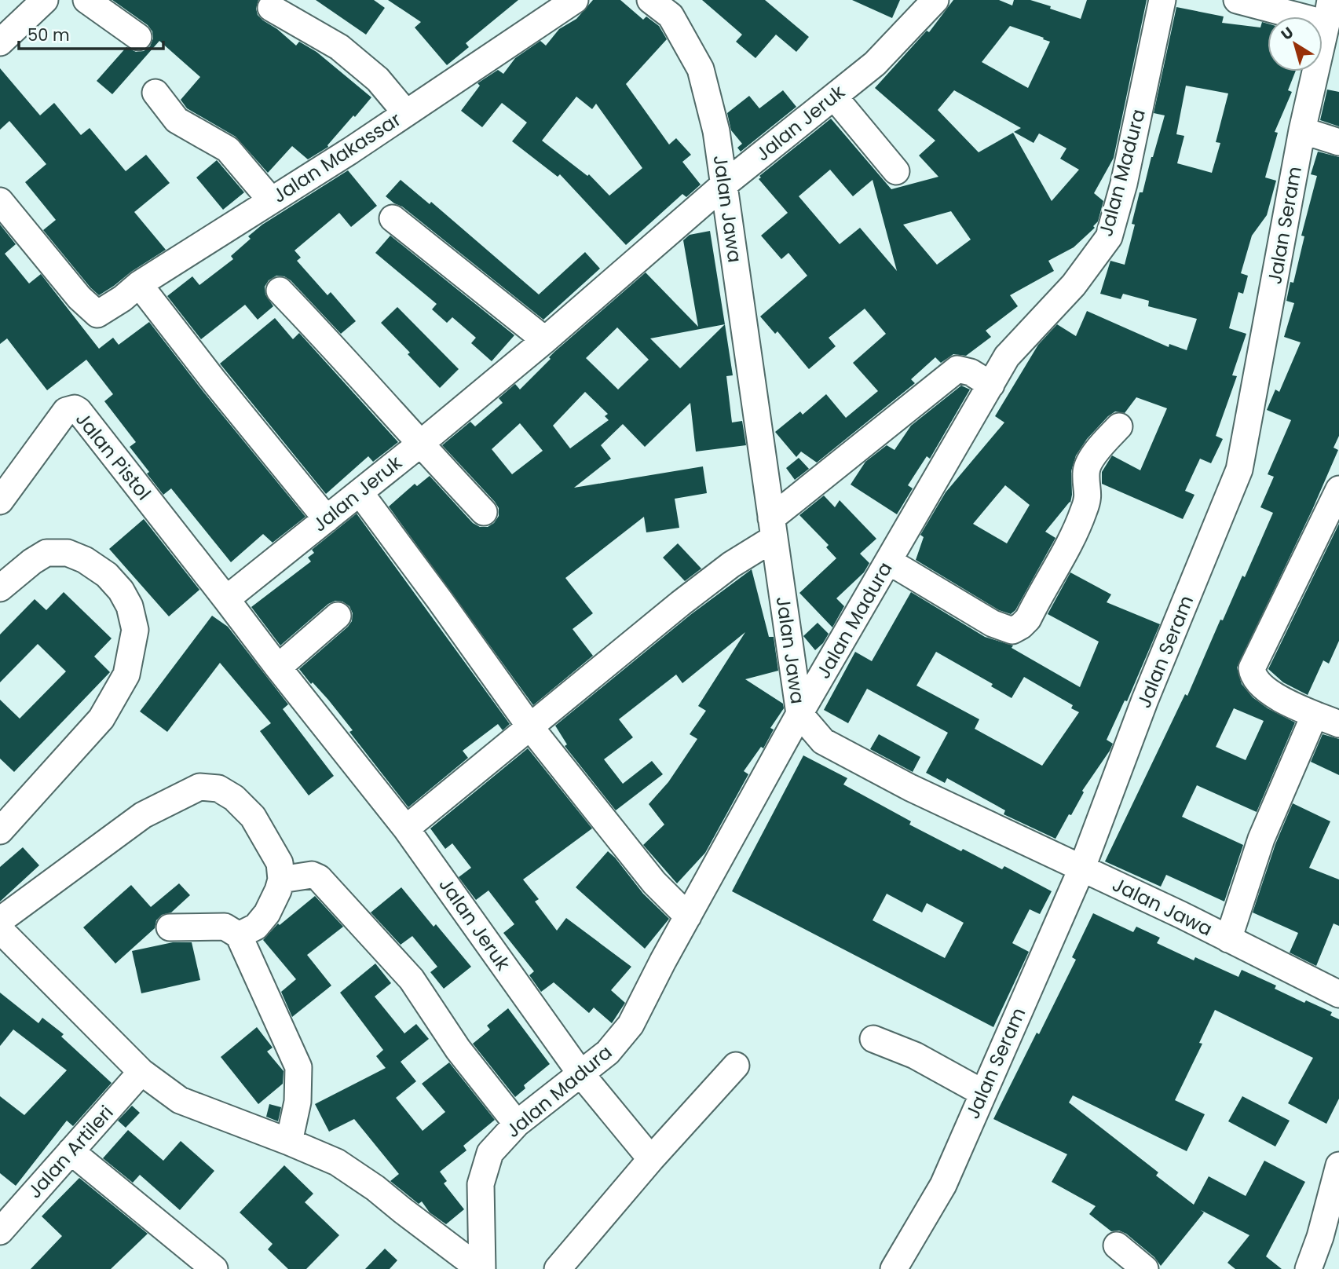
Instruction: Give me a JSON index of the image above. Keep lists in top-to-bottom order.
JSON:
{
  "streets": {
    "street": [
      "Jalan Jeruk",
      "Jalan Makassar",
      "Jalan Madura",
      "Jalan Jawa",
      "Jalan Seram",
      "Jalan Pistol",
      "Jalan Artileri"
    ]
  },
  "crossings": [
    ["Jalan Jeruk", "Jalan Madura"],
    ["Jalan Jeruk", "Jalan Jawa"],
    ["Jalan Jeruk", "Jalan Pistol"],
    ["Jalan Madura", "Jalan Jawa"],
    ["Jalan Jawa", "Jalan Seram"]
  ],
  "scale_bar": "50 m",
  "north": "top left"
}
